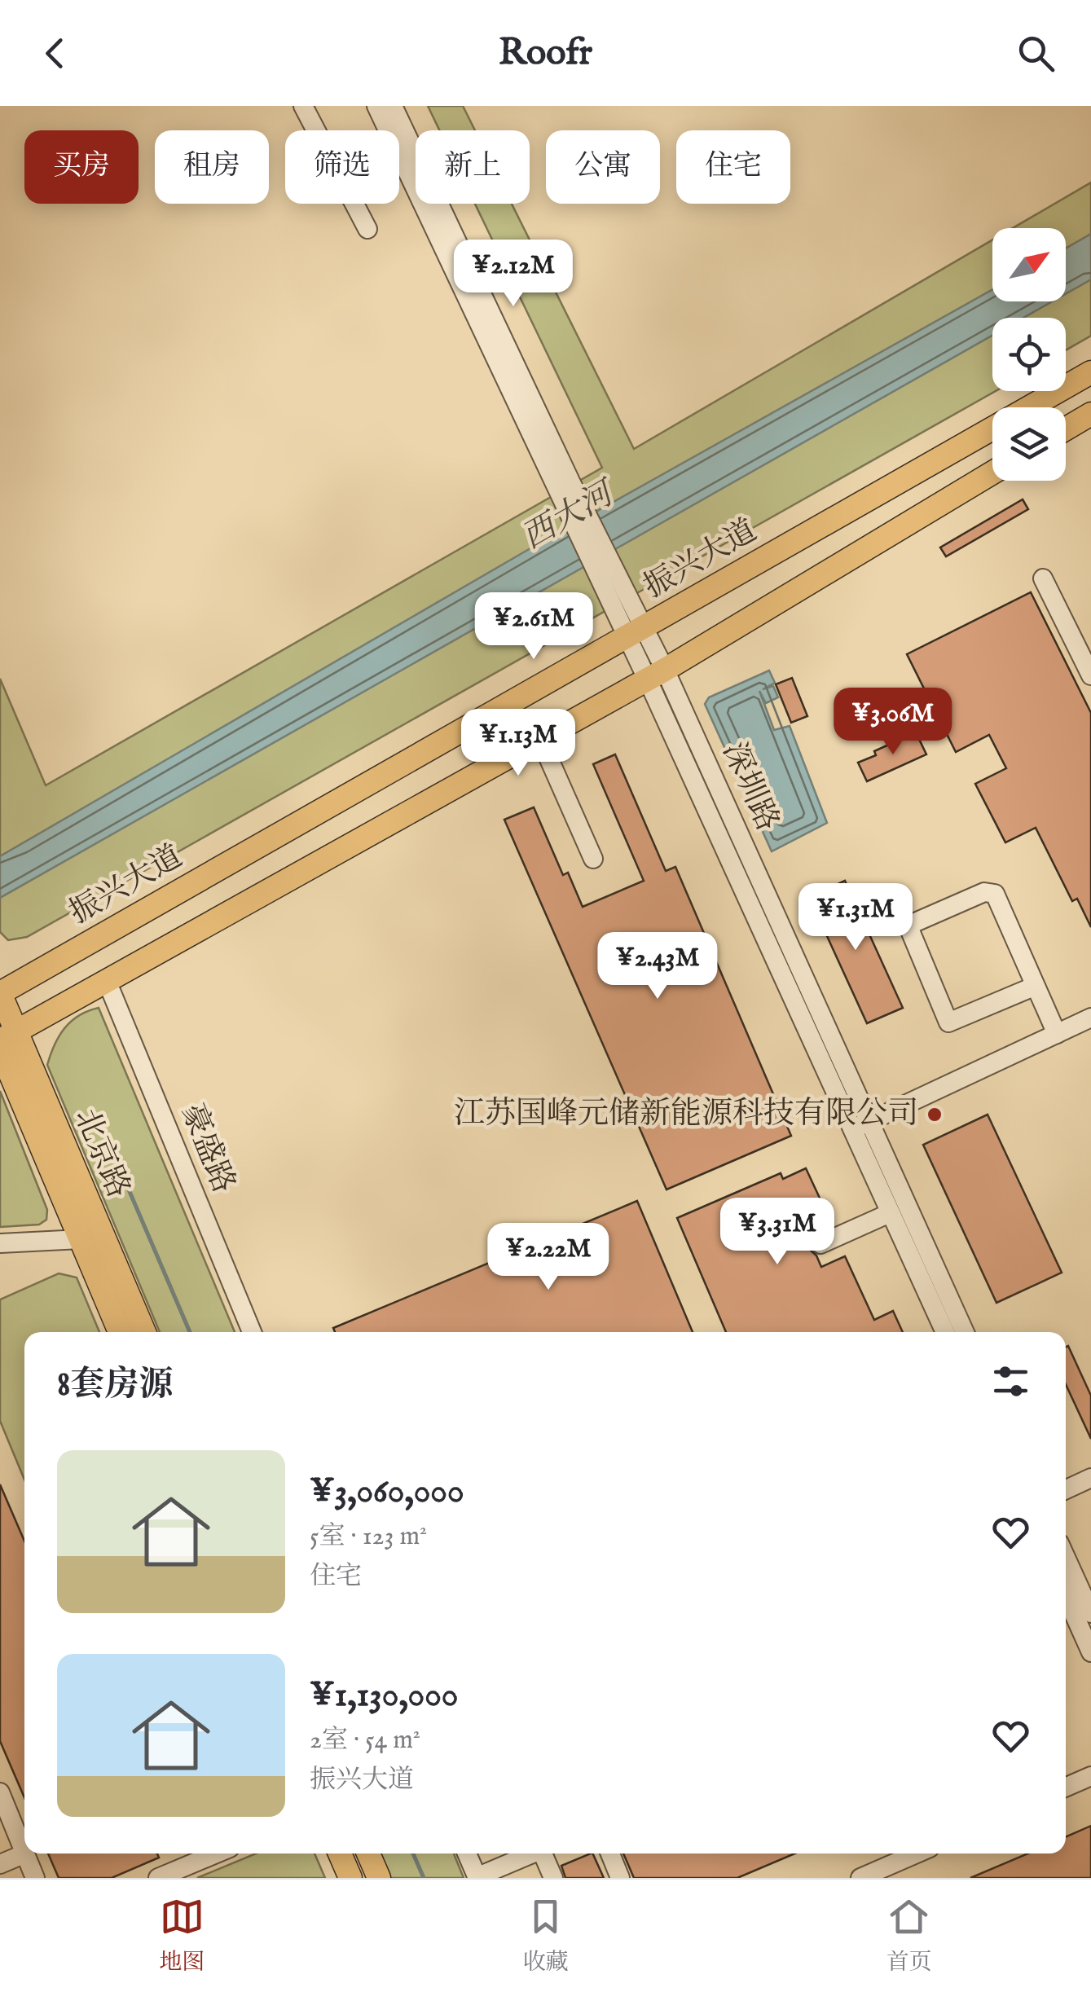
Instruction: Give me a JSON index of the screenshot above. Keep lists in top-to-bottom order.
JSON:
{
  "streets": {
    "main road": ["振兴大道", "北京路"],
    "street": ["深圳路", "豪盛路"]
  },
  "crossings": [
    ["振兴大道", "深圳路"],
    ["振兴大道", "北京路"]
  ],
  "water": ["西大河"],
  "places": ["江苏国峰元储新能源科技有限公司"],
  "north": "top right",
  "page": {
    "header": "Roofr",
    "chip": [
      "买房",
      "租房",
      "筛选",
      "新上",
      "公寓",
      "住宅"
    ],
    "price": [
      "¥2.12M",
      "¥2.61M",
      "¥3.06M",
      "¥1.13M",
      "¥1.31M",
      "¥2.43M",
      "¥3.31M",
      "¥2.22M"
    ],
    "heading": "8套房源",
    "list": [
      {
        "name": "¥3,060,000",
        "note": "5室 · 123 m² · 住宅"
      },
      {
        "name": "¥1,130,000",
        "note": "2室 · 54 m² · 振兴大道"
      }
    ],
    "tabs": ["地图", "收藏", "首页"]
  }
}
